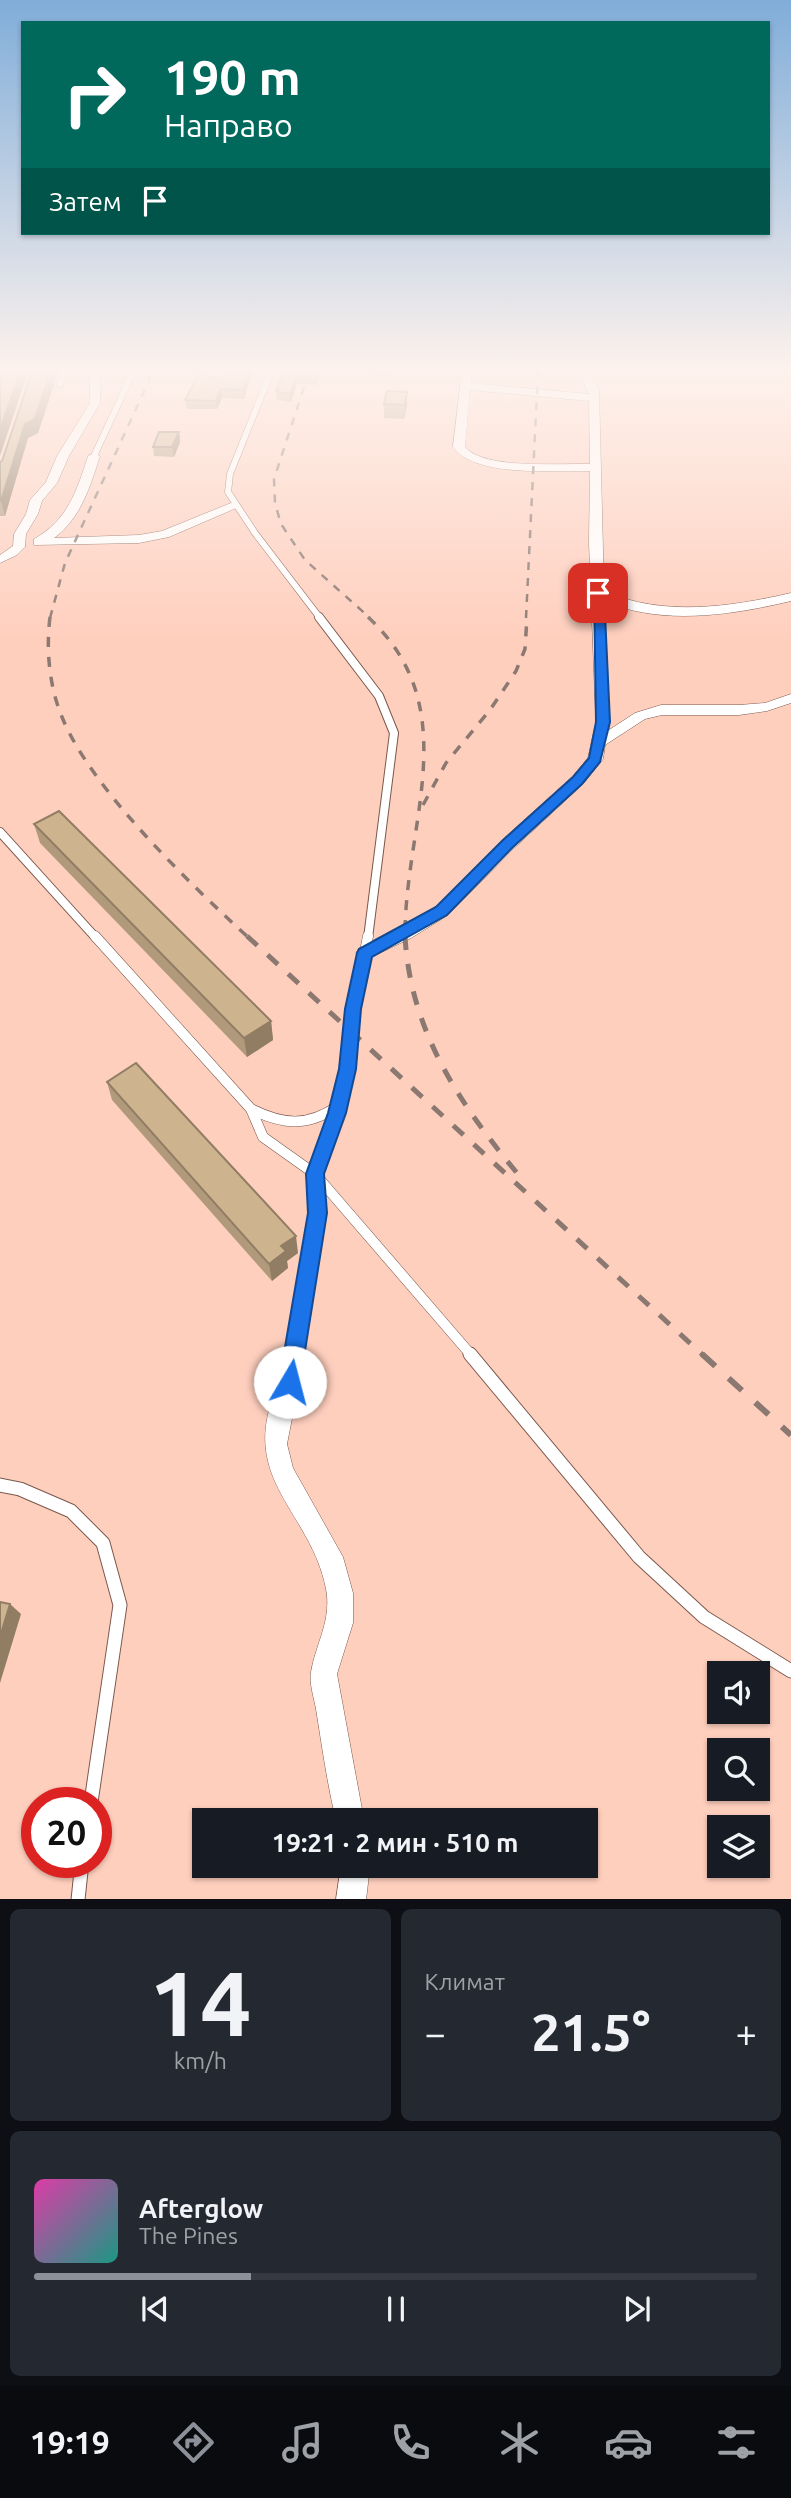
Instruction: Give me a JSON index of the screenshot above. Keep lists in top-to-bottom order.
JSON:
{
  "page": {
    "turn": ["190 m", "Направо"],
    "then": "Затем",
    "limit": "20",
    "trip": "19:21 · 2 мин · 510 m",
    "tile": [
      ["14", "km/h"],
      "Климат"
    ],
    "heat": ["−", "21.5°", "+"],
    "song": ["Afterglow", "The Pines"],
    "tabs": "19:19"
  }
}
